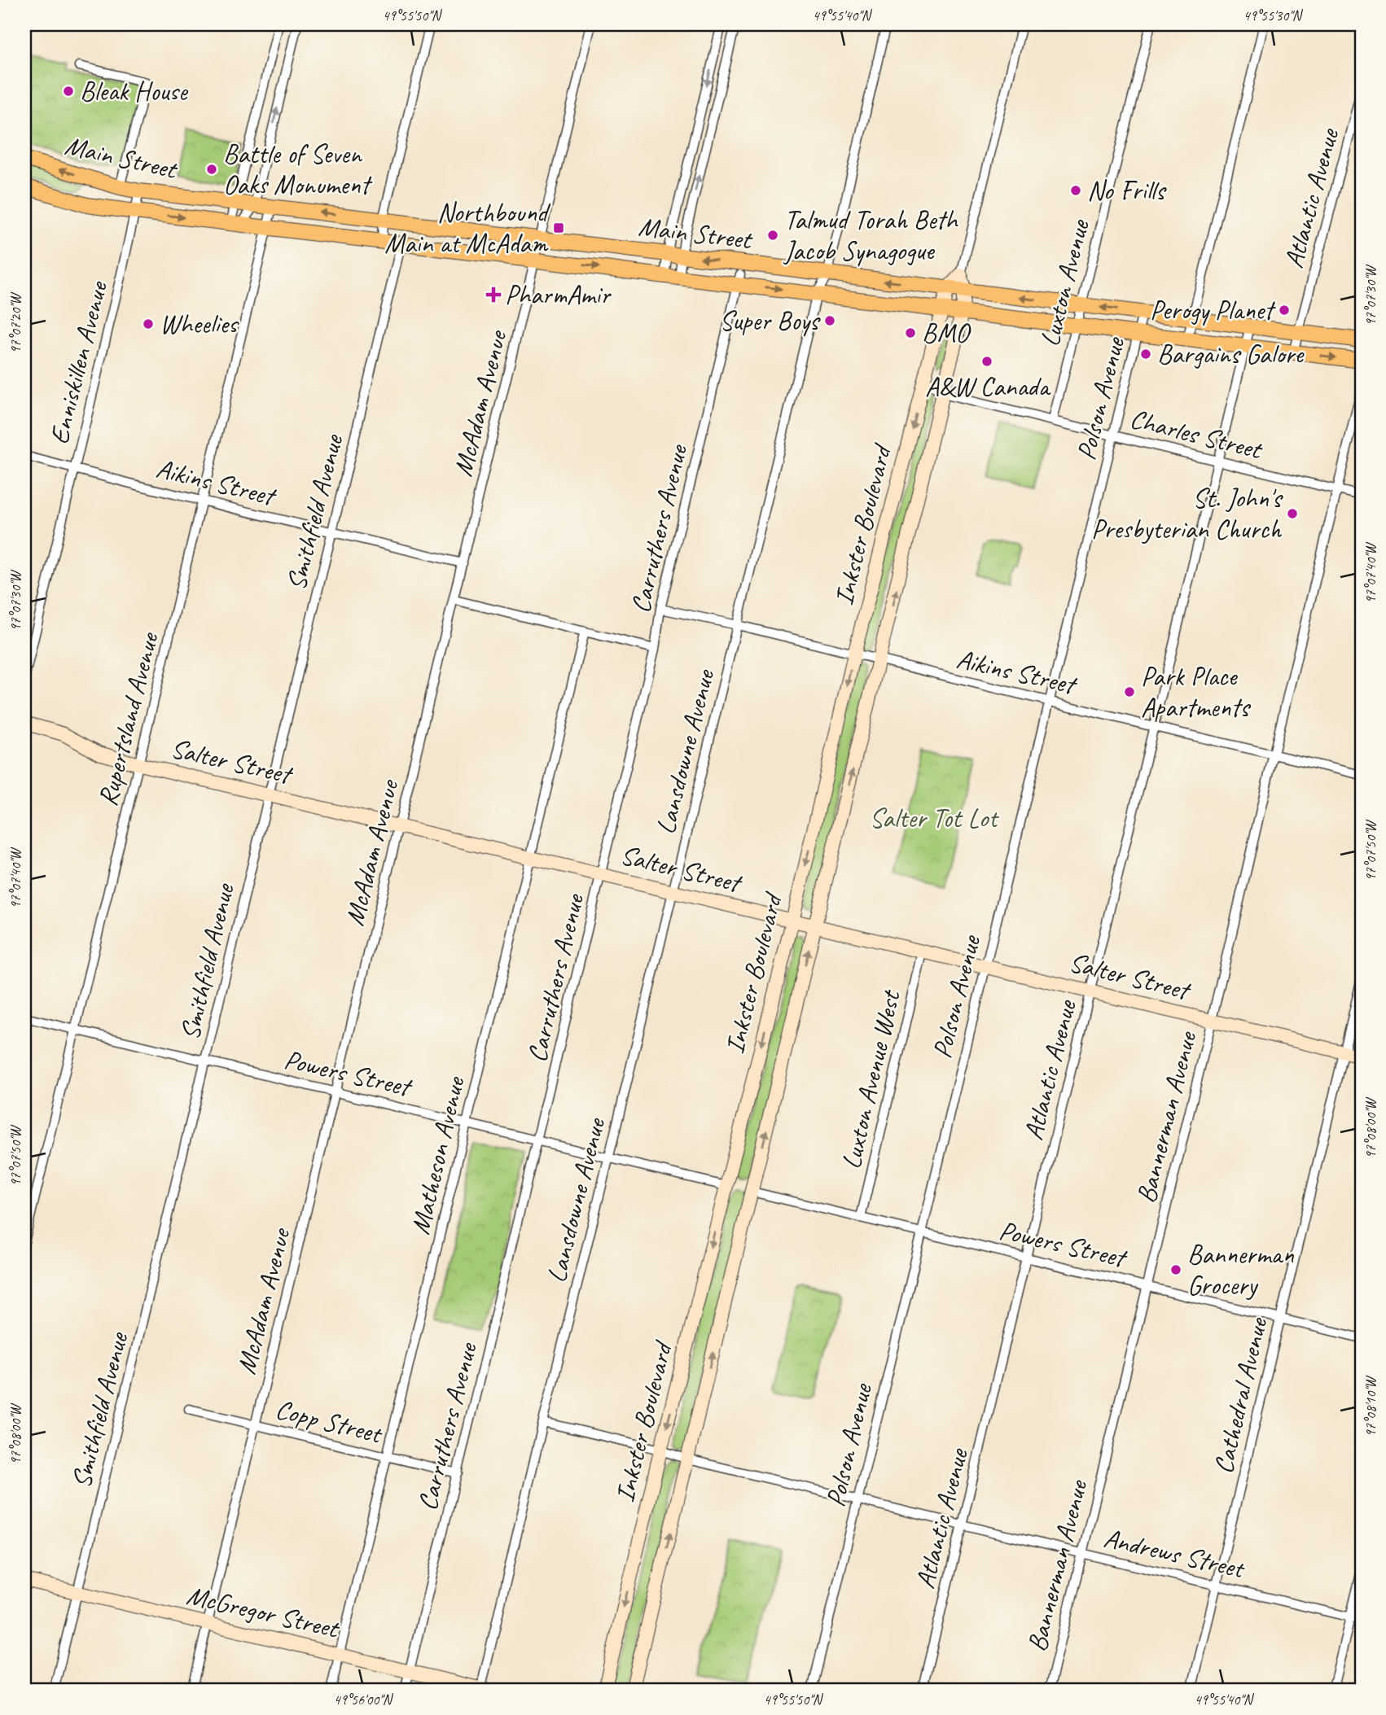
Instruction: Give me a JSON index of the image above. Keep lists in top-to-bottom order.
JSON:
{
  "streets": {
    "main road": [
      "Main Street",
      "Inkster Boulevard",
      "Salter Street",
      "McGregor Street"
    ],
    "street": [
      "Atlantic Avenue",
      "Luxton Avenue",
      "Enniskillen Avenue",
      "Polson Avenue",
      "McAdam Avenue",
      "Charles Street",
      "Aikins Street",
      "Smithfield Avenue",
      "Carruthers Avenue",
      "Rupertsland Avenue",
      "Lansdowne Avenue",
      "Powers Street",
      "Luxton Avenue West",
      "Bannerman Avenue",
      "Matheson Avenue",
      "Cathedral Avenue",
      "Copp Street",
      "Andrews Street"
    ]
  },
  "crossings": [
    ["Main Street", "Atlantic Avenue"],
    ["Main Street", "Luxton Avenue"],
    ["Main Street", "Enniskillen Avenue"],
    ["Main Street", "Polson Avenue"],
    ["Main Street", "McAdam Avenue"],
    ["Main Street", "Smithfield Avenue"],
    ["Main Street", "Inkster Boulevard"],
    ["Main Street", "Carruthers Avenue"],
    ["Main Street", "Rupertsland Avenue"],
    ["Main Street", "Lansdowne Avenue"],
    ["Atlantic Avenue", "Charles Street"],
    ["Atlantic Avenue", "Aikins Street"],
    ["Atlantic Avenue", "Salter Street"],
    ["Atlantic Avenue", "Powers Street"],
    ["Atlantic Avenue", "Andrews Street"],
    ["Luxton Avenue", "Charles Street"],
    ["Enniskillen Avenue", "Aikins Street"],
    ["Polson Avenue", "Charles Street"],
    ["Polson Avenue", "Aikins Street"],
    ["Polson Avenue", "Salter Street"],
    ["Polson Avenue", "Powers Street"],
    ["Polson Avenue", "Andrews Street"],
    ["McAdam Avenue", "Aikins Street"],
    ["McAdam Avenue", "Salter Street"],
    ["McAdam Avenue", "Powers Street"],
    ["McAdam Avenue", "Copp Street"],
    ["McAdam Avenue", "McGregor Street"],
    ["Charles Street", "Inkster Boulevard"],
    ["Charles Street", "Bannerman Avenue"],
    ["Aikins Street", "Smithfield Avenue"],
    ["Aikins Street", "Inkster Boulevard"],
    ["Aikins Street", "Carruthers Avenue"],
    ["Aikins Street", "Rupertsland Avenue"],
    ["Aikins Street", "Lansdowne Avenue"],
    ["Aikins Street", "Bannerman Avenue"],
    ["Smithfield Avenue", "Salter Street"],
    ["Smithfield Avenue", "Powers Street"],
    ["Smithfield Avenue", "McGregor Street"],
    ["Inkster Boulevard", "Salter Street"],
    ["Inkster Boulevard", "Powers Street"],
    ["Inkster Boulevard", "Andrews Street"],
    ["Carruthers Avenue", "Salter Street"],
    ["Carruthers Avenue", "Powers Street"],
    ["Carruthers Avenue", "Copp Street"],
    ["Carruthers Avenue", "McGregor Street"],
    ["Rupertsland Avenue", "Salter Street"],
    ["Rupertsland Avenue", "Powers Street"],
    ["Lansdowne Avenue", "Salter Street"],
    ["Lansdowne Avenue", "Powers Street"],
    ["Lansdowne Avenue", "Andrews Street"],
    ["Lansdowne Avenue", "McGregor Street"],
    ["Salter Street", "Luxton Avenue West"],
    ["Salter Street", "Bannerman Avenue"],
    ["Salter Street", "Matheson Avenue"],
    ["Salter Street", "Cathedral Avenue"],
    ["Powers Street", "Luxton Avenue West"],
    ["Powers Street", "Bannerman Avenue"],
    ["Powers Street", "Matheson Avenue"],
    ["Powers Street", "Cathedral Avenue"],
    ["Bannerman Avenue", "Andrews Street"],
    ["Matheson Avenue", "Copp Street"],
    ["Matheson Avenue", "McGregor Street"],
    ["Cathedral Avenue", "Andrews Street"]
  ],
  "parks": ["Salter Tot Lot"],
  "places": {
    "other": [
      "Bleak House",
      "Battle of Seven Oaks Monument",
      "No Frills",
      "Talmud Torah Beth Jacob Synagogue",
      "Perogy Planet",
      "Super Boys",
      "Wheelies",
      "BMO",
      "Bargains Galore",
      "A&W Canada",
      "St. John's Presbyterian Church",
      "Park Place Apartments",
      "Bannerman Grocery"
    ],
    "transit": ["Northbound Main at McAdam"],
    "health": ["PharmAmir"]
  },
  "coordinates": [
    "49°55'50\"N",
    "49°55'40\"N",
    "49°55'30\"N",
    "97°07'30\"W",
    "97°07'20\"W",
    "97°07'40\"W",
    "97°07'50\"W",
    "97°08'00\"W",
    "97°08'10\"W",
    "49°56'00\"N"
  ]
}
